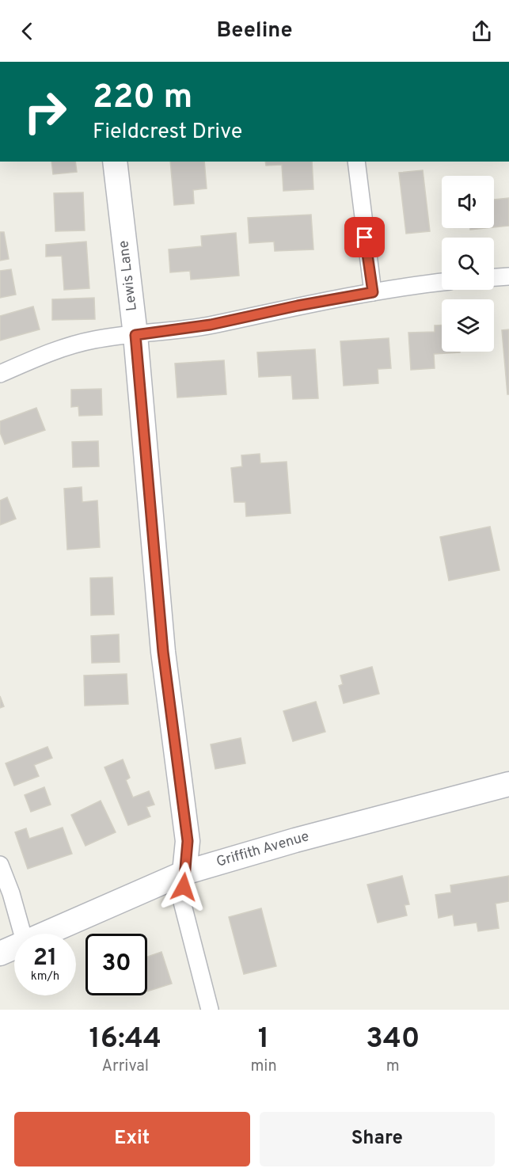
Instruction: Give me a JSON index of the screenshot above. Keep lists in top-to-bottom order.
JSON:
{
  "streets": {
    "street": ["Lewis Lane", "Griffith Avenue"]
  },
  "crossings": [
    ["Lewis Lane", "Griffith Avenue"]
  ],
  "page": {
    "header": "Beeline",
    "turn": ["220 m", "Fieldcrest Drive"],
    "speed": "21 km/h",
    "limit": "30",
    "eta": [
      "16:44",
      "Arrival",
      "1",
      "min",
      "340",
      "m"
    ],
    "buttons": ["Exit", "Share"]
  }
}
